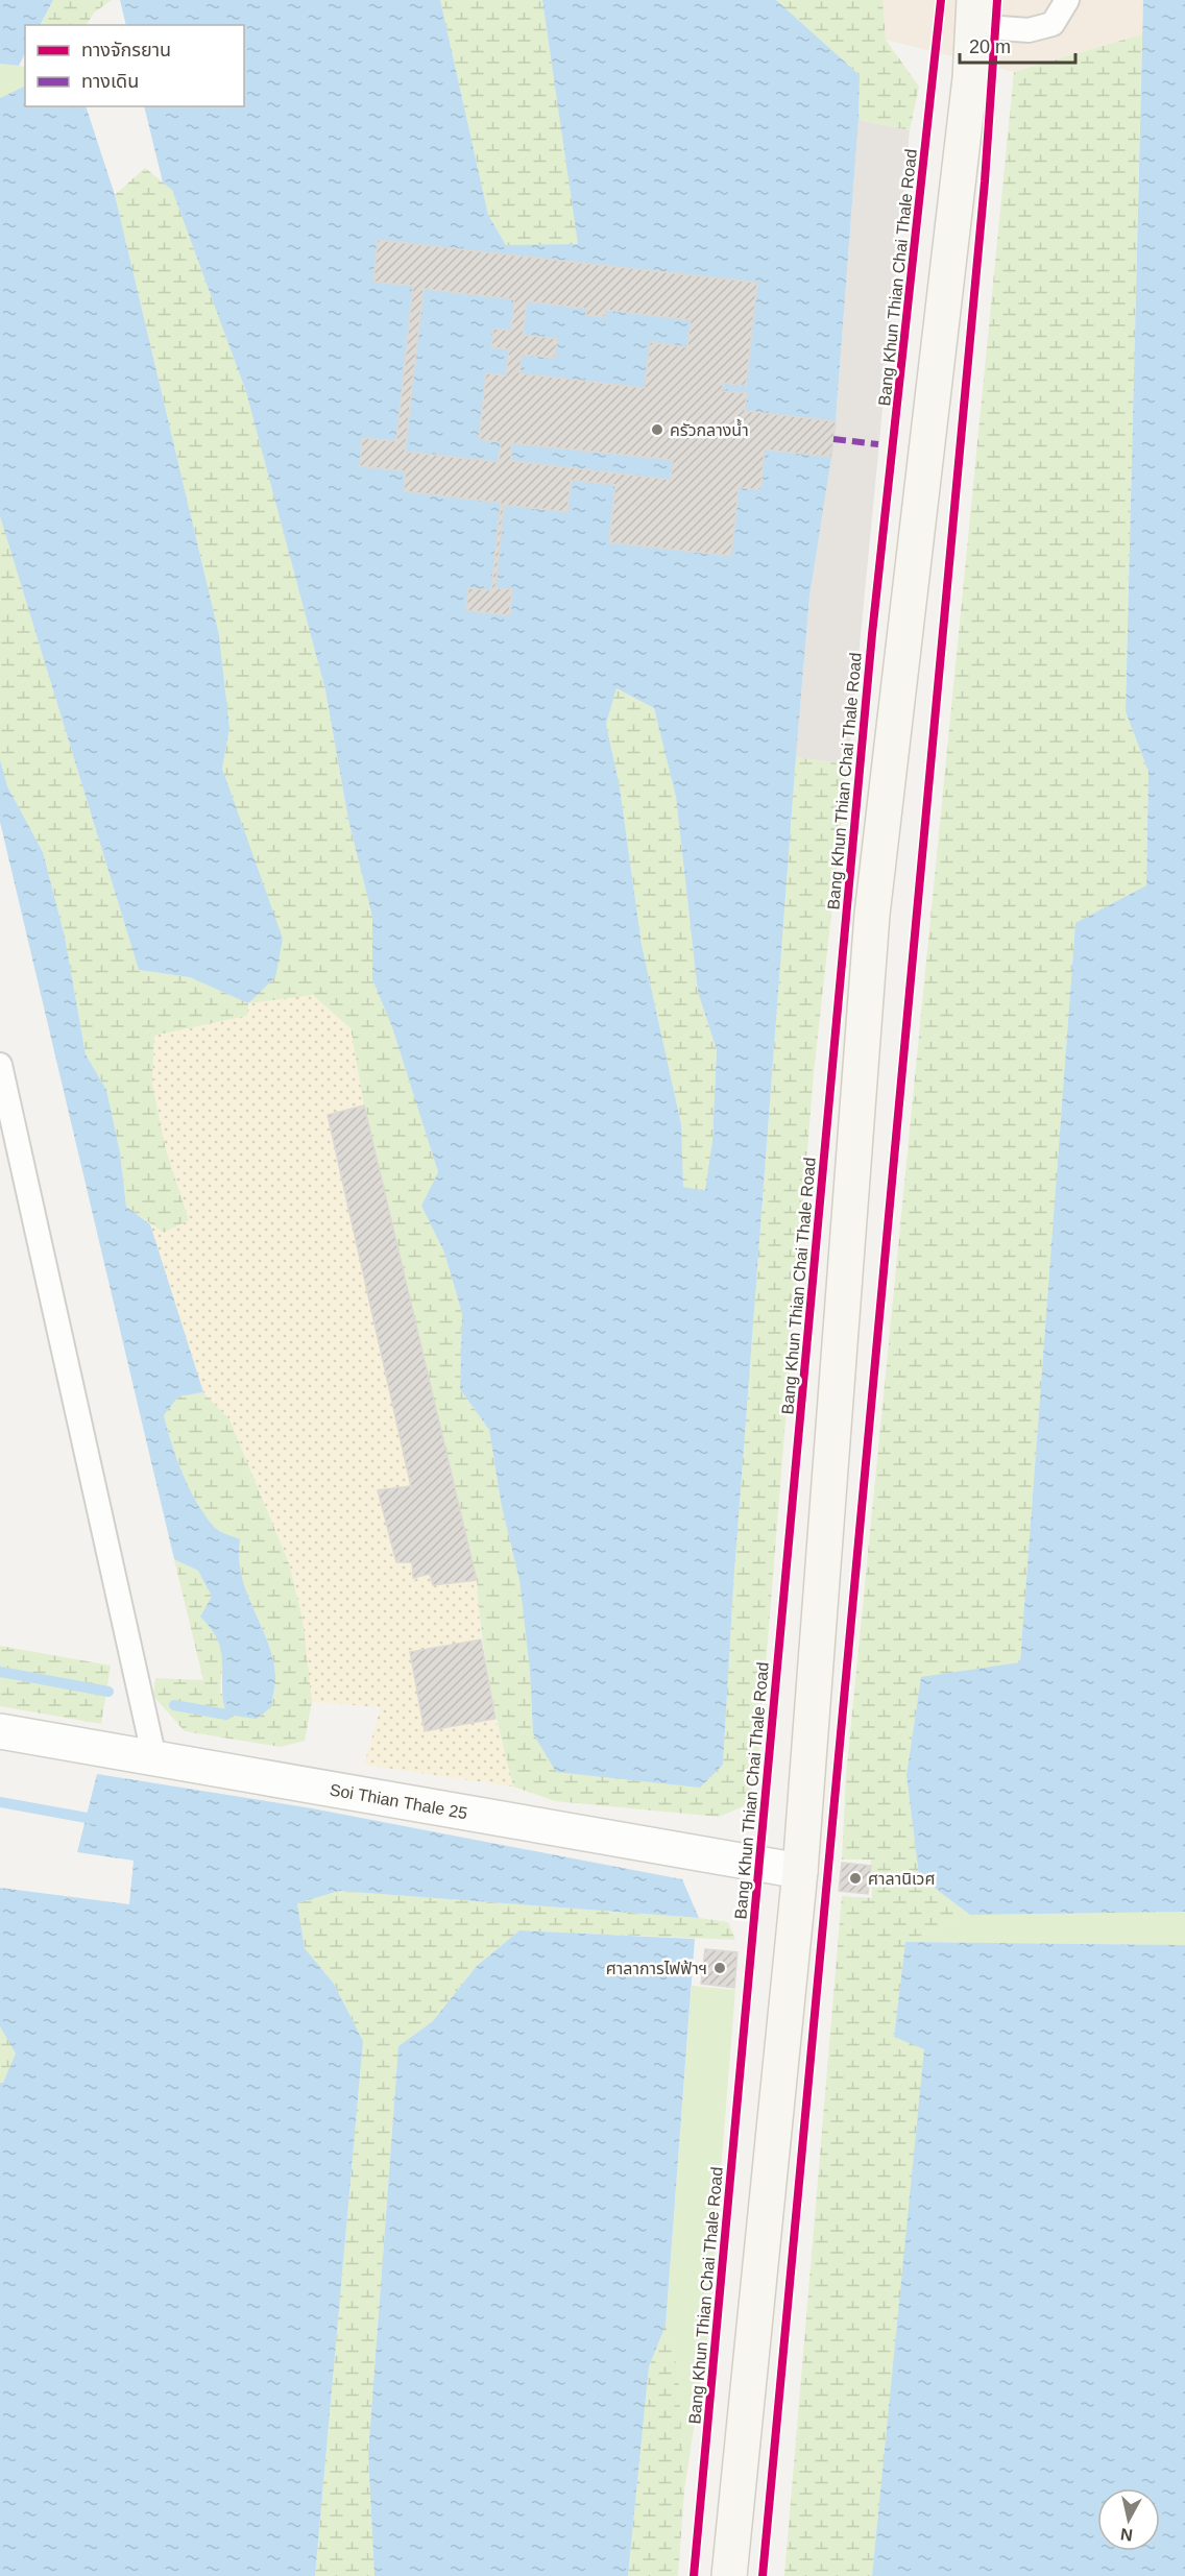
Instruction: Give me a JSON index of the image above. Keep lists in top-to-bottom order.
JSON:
{
  "streets": {
    "street": ["Soi Thian Thale 25"],
    "cycle path": ["Bang Khun Thian Chai Thale Road"]
  },
  "places": ["ครัวกลางน้ำ", "ศาลานิเวศ", "ศาลาการไฟฟ้าฯ"],
  "legend": ["ทางจักรยาน", "ทางเดิน"],
  "scale_bar": "20 m",
  "north": "bottom"
}
